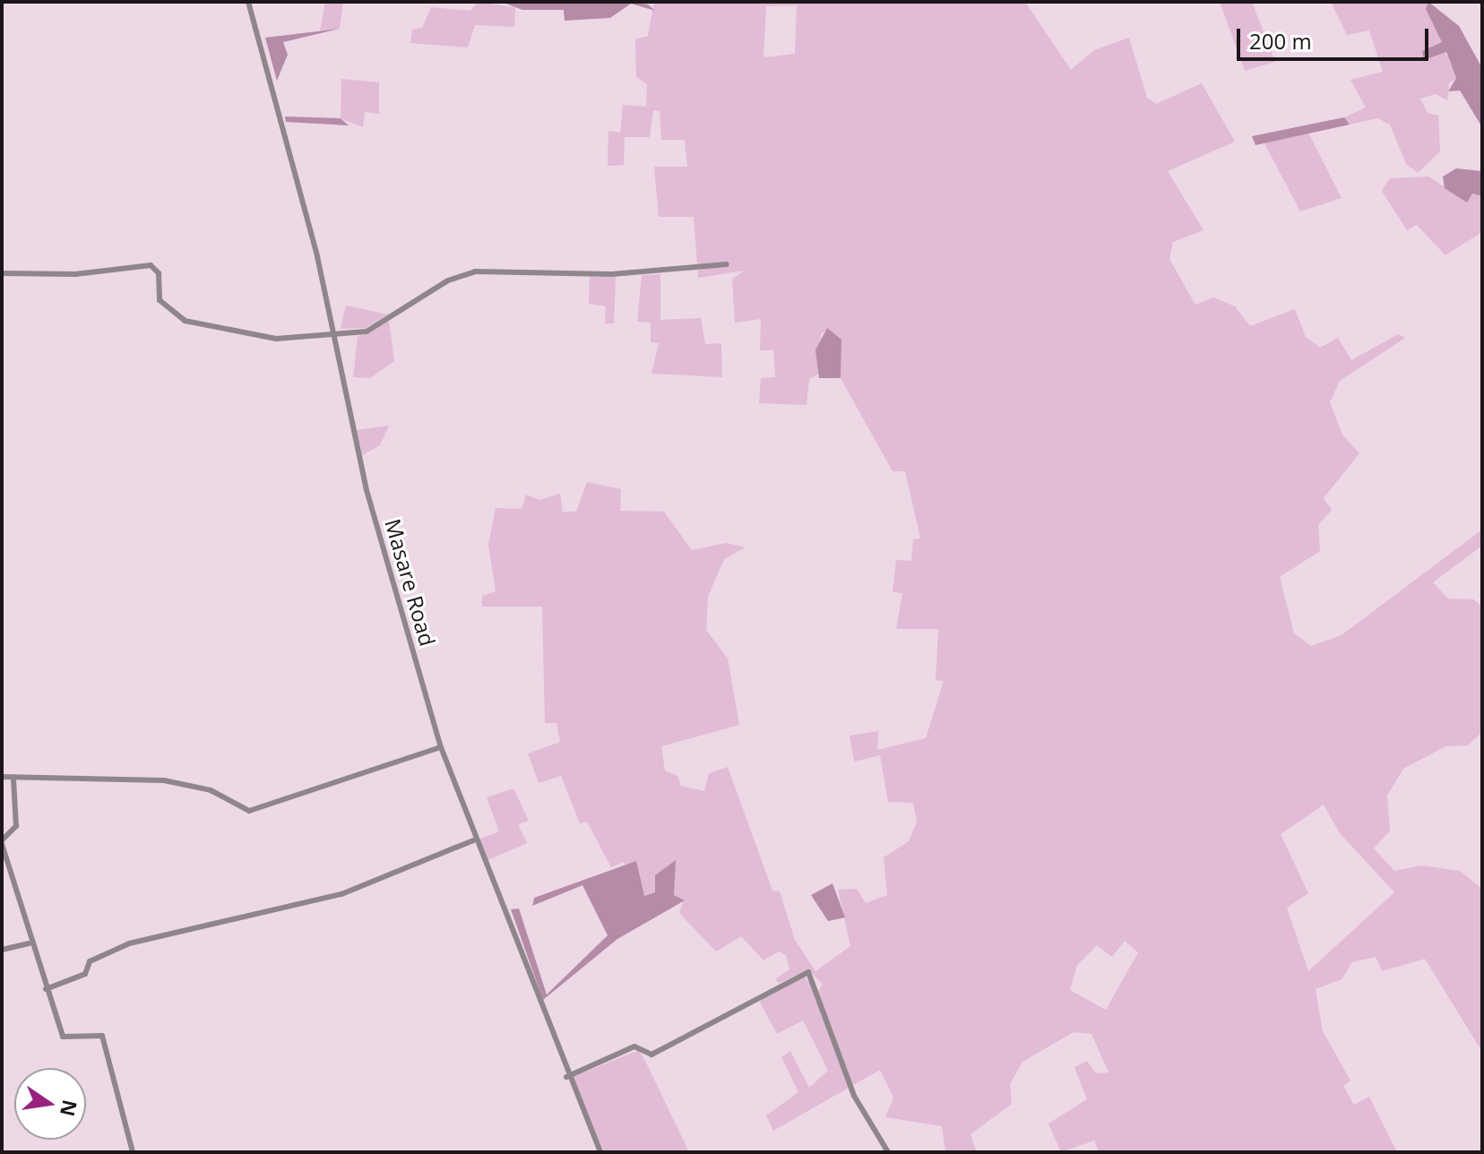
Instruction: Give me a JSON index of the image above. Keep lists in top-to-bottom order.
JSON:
{
  "streets": {
    "street": ["Masare Road"]
  },
  "scale_bar": "200 m",
  "north": "right"
}
